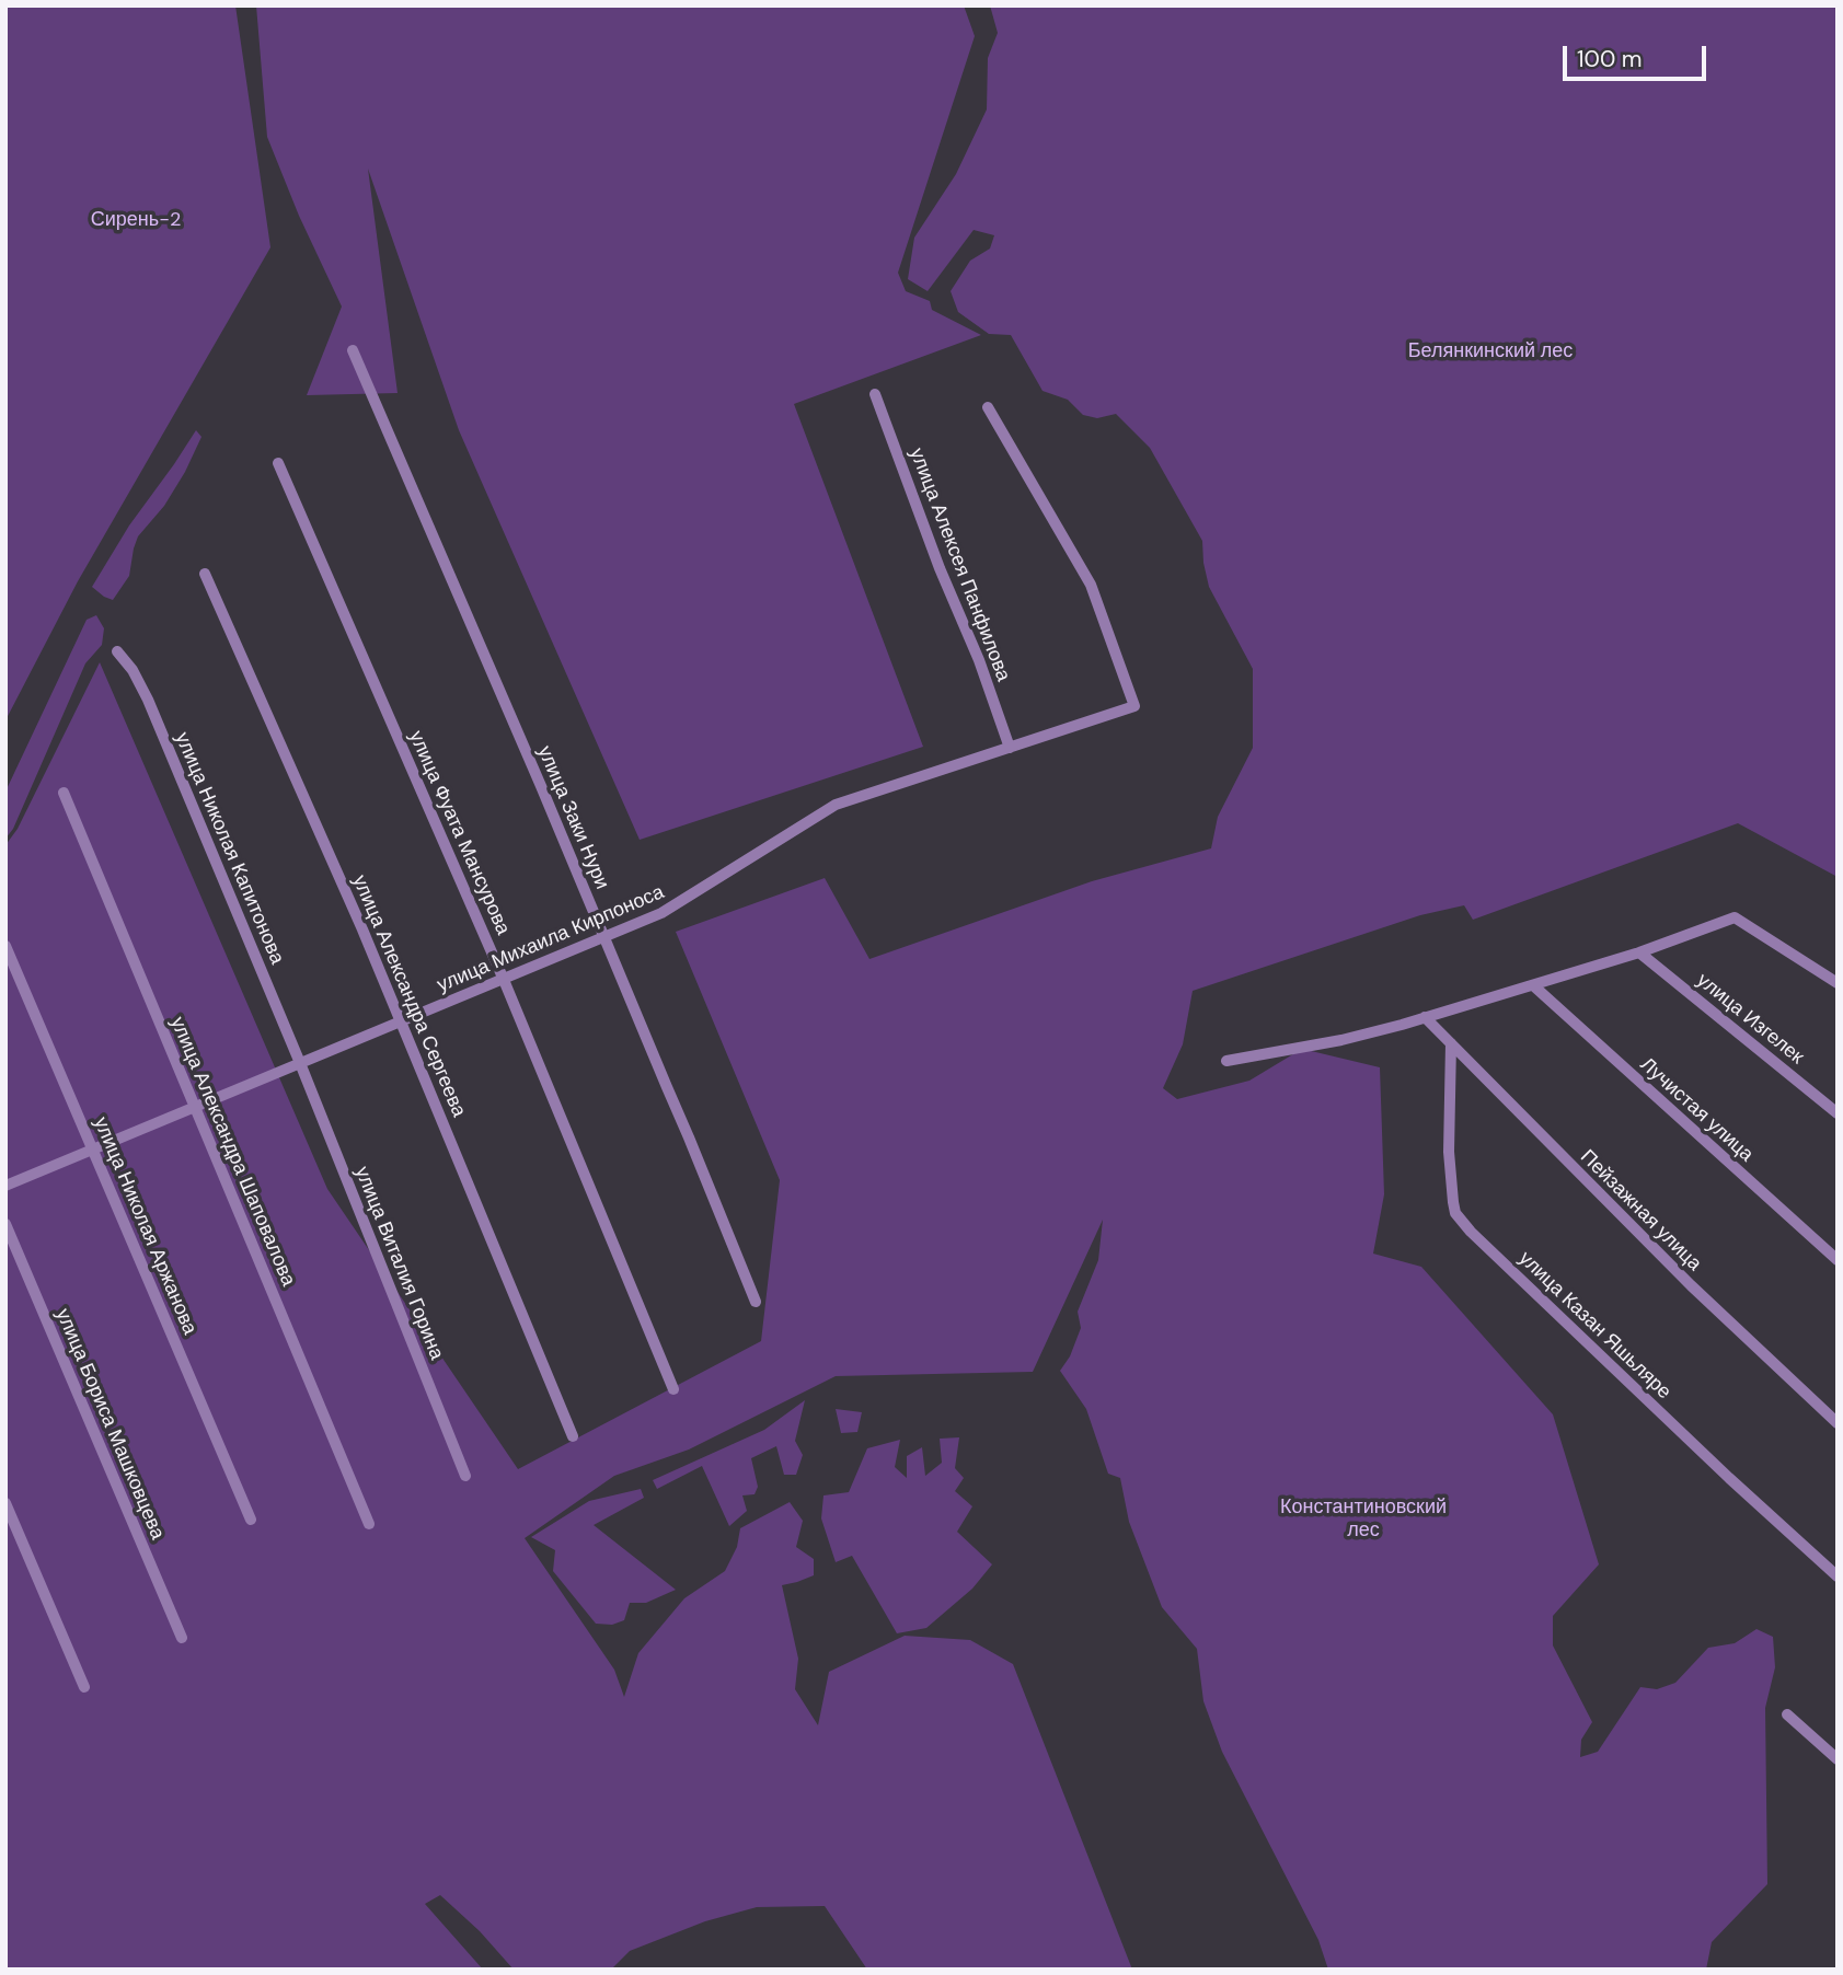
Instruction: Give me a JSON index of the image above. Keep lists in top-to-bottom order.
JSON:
{
  "streets": {
    "street": [
      "улица Алексея Панфилова",
      "улица Заки Нури",
      "улица Фуата Мансурова",
      "улица Николая Капитонова",
      "улица Михаила Кирпоноса",
      "улица Александра Сергеева",
      "улица Изгелек",
      "Лучистая улица",
      "улица Александра Шаповалова",
      "Пейзажная улица",
      "улица Николая Аржанова",
      "улица Виталия Горина",
      "улица Казан Яшьляре",
      "улица Бориса Машковцева"
    ]
  },
  "crossings": [
    ["улица Алексея Панфилова", "улица Михаила Кирпоноса"],
    ["улица Заки Нури", "улица Михаила Кирпоноса"],
    ["улица Фуата Мансурова", "улица Михаила Кирпоноса"],
    ["улица Николая Капитонова", "улица Михаила Кирпоноса"],
    ["улица Николая Капитонова", "улица Виталия Горина"],
    ["улица Михаила Кирпоноса", "улица Александра Сергеева"],
    ["улица Михаила Кирпоноса", "улица Александра Шаповалова"],
    ["улица Михаила Кирпоноса", "улица Николая Аржанова"],
    ["улица Михаила Кирпоноса", "улица Виталия Горина"],
    ["Пейзажная улица", "улица Казан Яшьляре"]
  ],
  "parks": ["Сирень-2", "Белянкинский лес", "Константиновский лес"],
  "scale_bar": "100 m"
}
